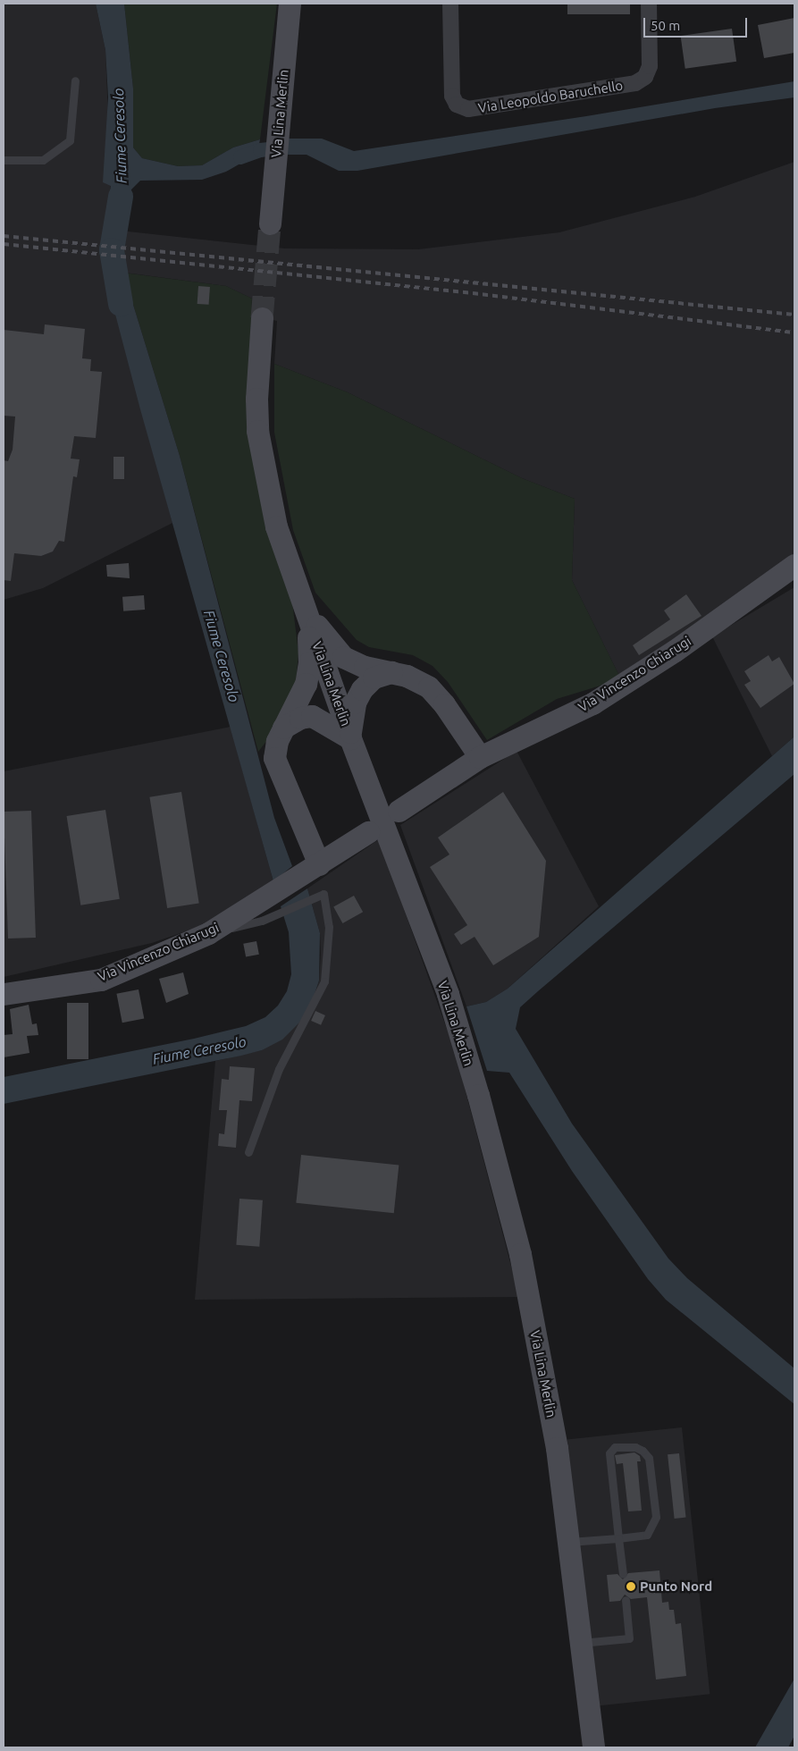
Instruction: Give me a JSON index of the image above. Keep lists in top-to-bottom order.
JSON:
{
  "streets": {
    "main road": ["Via Lina Merlin", "Via Vincenzo Chiarugi"],
    "street": ["Via Leopoldo Baruchello"]
  },
  "water": ["Fiume Ceresolo"],
  "places": ["Punto Nord"],
  "scale_bar": "50 m"
}
